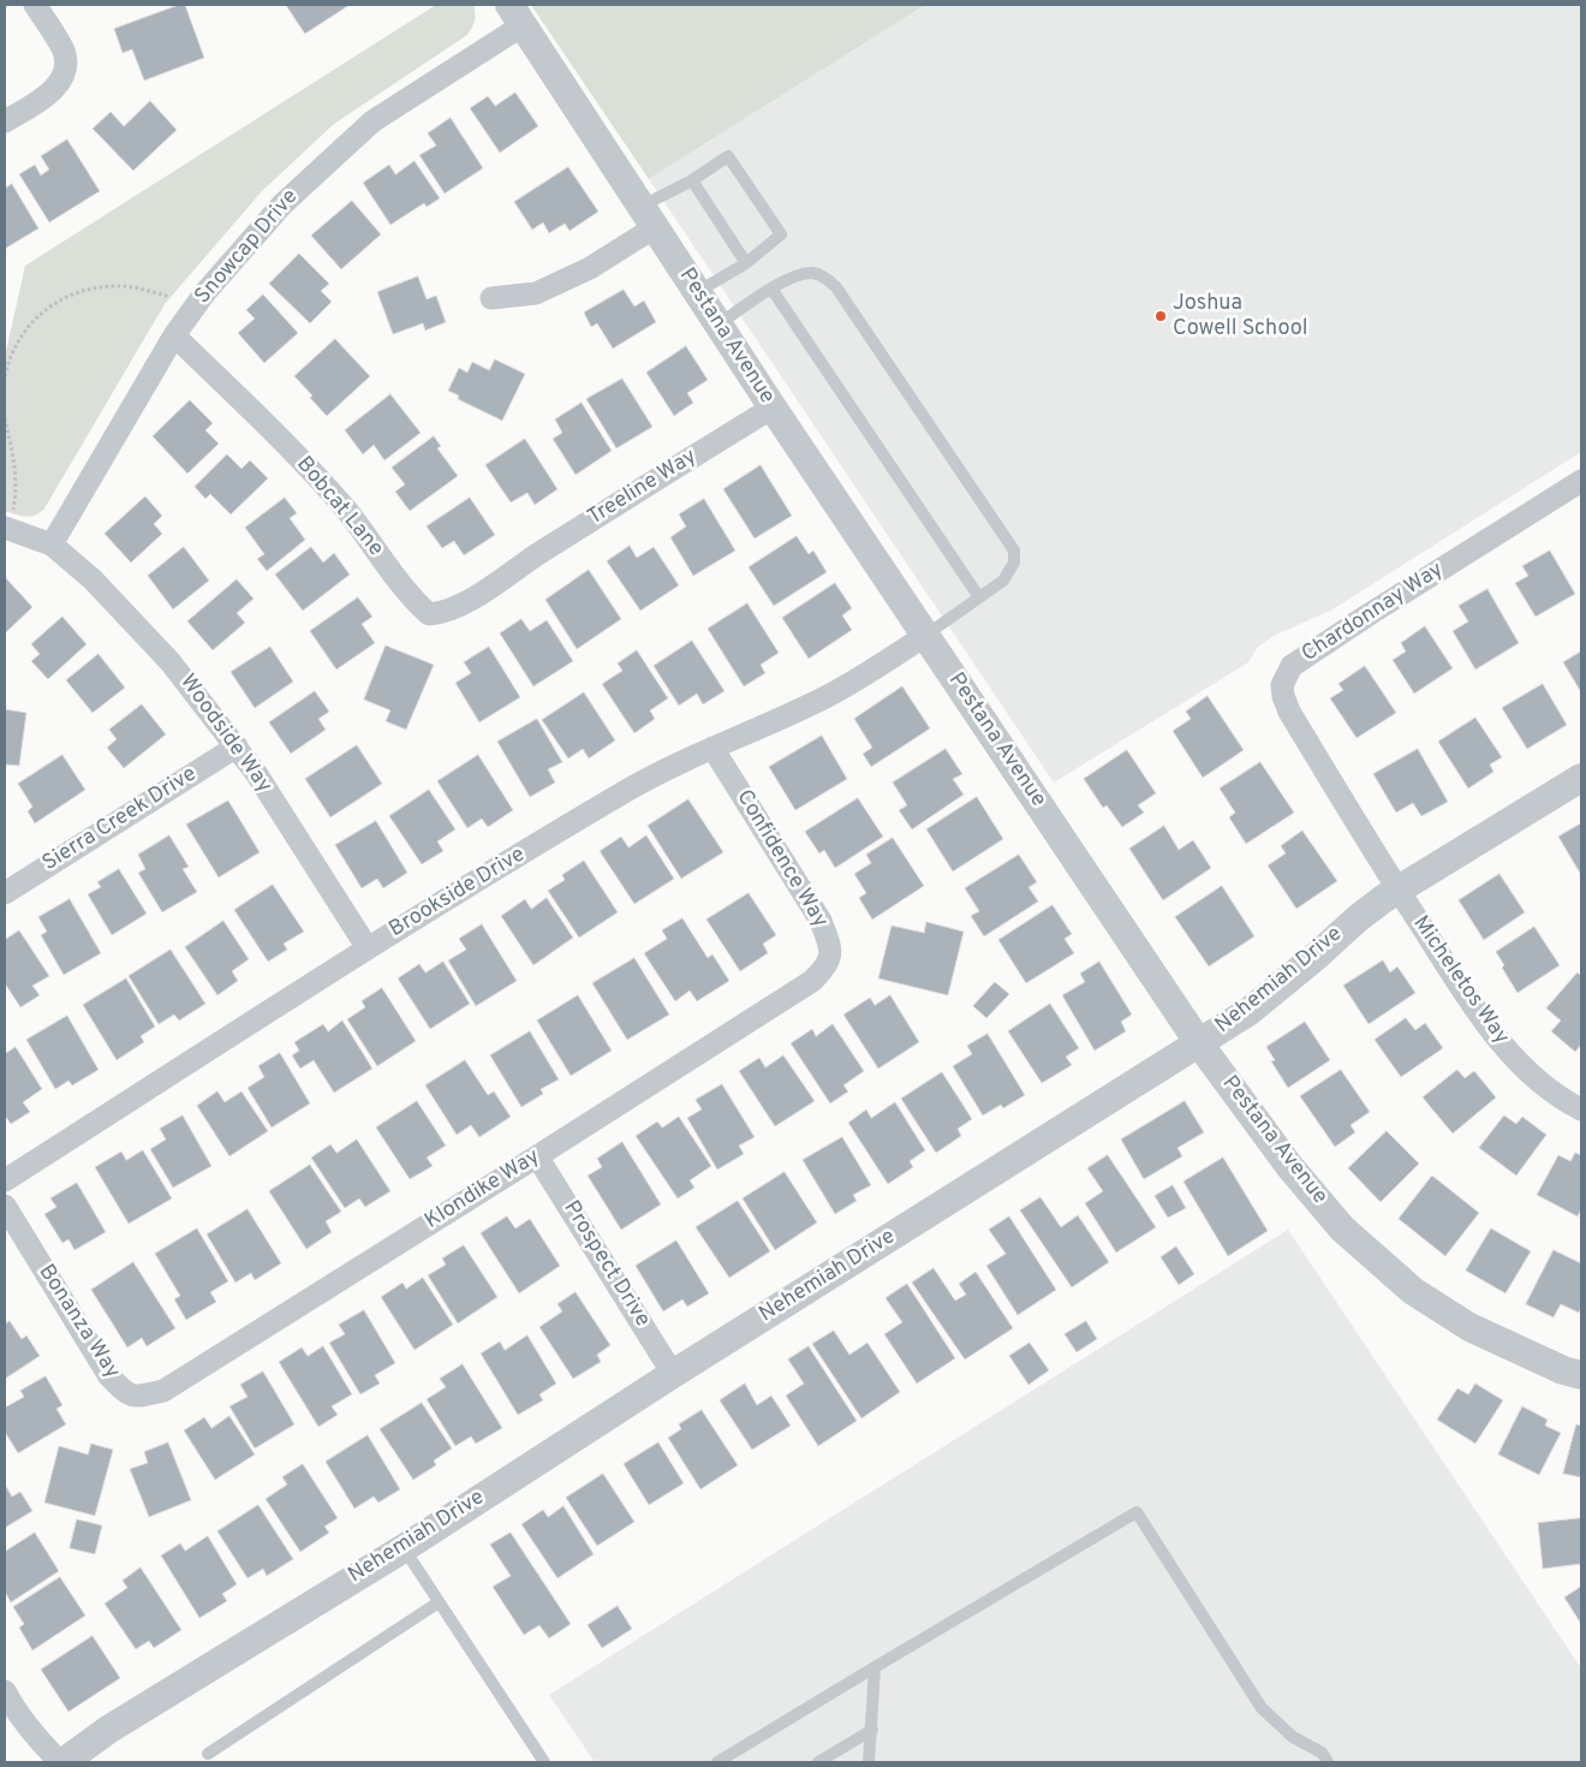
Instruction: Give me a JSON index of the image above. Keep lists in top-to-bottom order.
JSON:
{
  "streets": {
    "street": [
      "Snowcap Drive",
      "Pestana Avenue",
      "Treeline Way",
      "Bobcat Lane",
      "Chardonnay Way",
      "Woodside Way",
      "Sierra Creek Drive",
      "Confidence Way",
      "Brookside Drive",
      "Nehemiah Drive",
      "Micheletos Way",
      "Klondike Way",
      "Prospect Drive",
      "Bonanza Way"
    ]
  },
  "crossings": [
    ["Snowcap Drive", "Pestana Avenue"],
    ["Snowcap Drive", "Bobcat Lane"],
    ["Snowcap Drive", "Woodside Way"],
    ["Pestana Avenue", "Treeline Way"],
    ["Pestana Avenue", "Brookside Drive"],
    ["Pestana Avenue", "Nehemiah Drive"],
    ["Treeline Way", "Bobcat Lane"],
    ["Chardonnay Way", "Nehemiah Drive"],
    ["Chardonnay Way", "Micheletos Way"],
    ["Woodside Way", "Sierra Creek Drive"],
    ["Woodside Way", "Brookside Drive"],
    ["Confidence Way", "Brookside Drive"],
    ["Confidence Way", "Klondike Way"],
    ["Nehemiah Drive", "Micheletos Way"],
    ["Nehemiah Drive", "Prospect Drive"],
    ["Klondike Way", "Prospect Drive"],
    ["Klondike Way", "Bonanza Way"]
  ],
  "places": ["Joshua Cowell School"]
}
